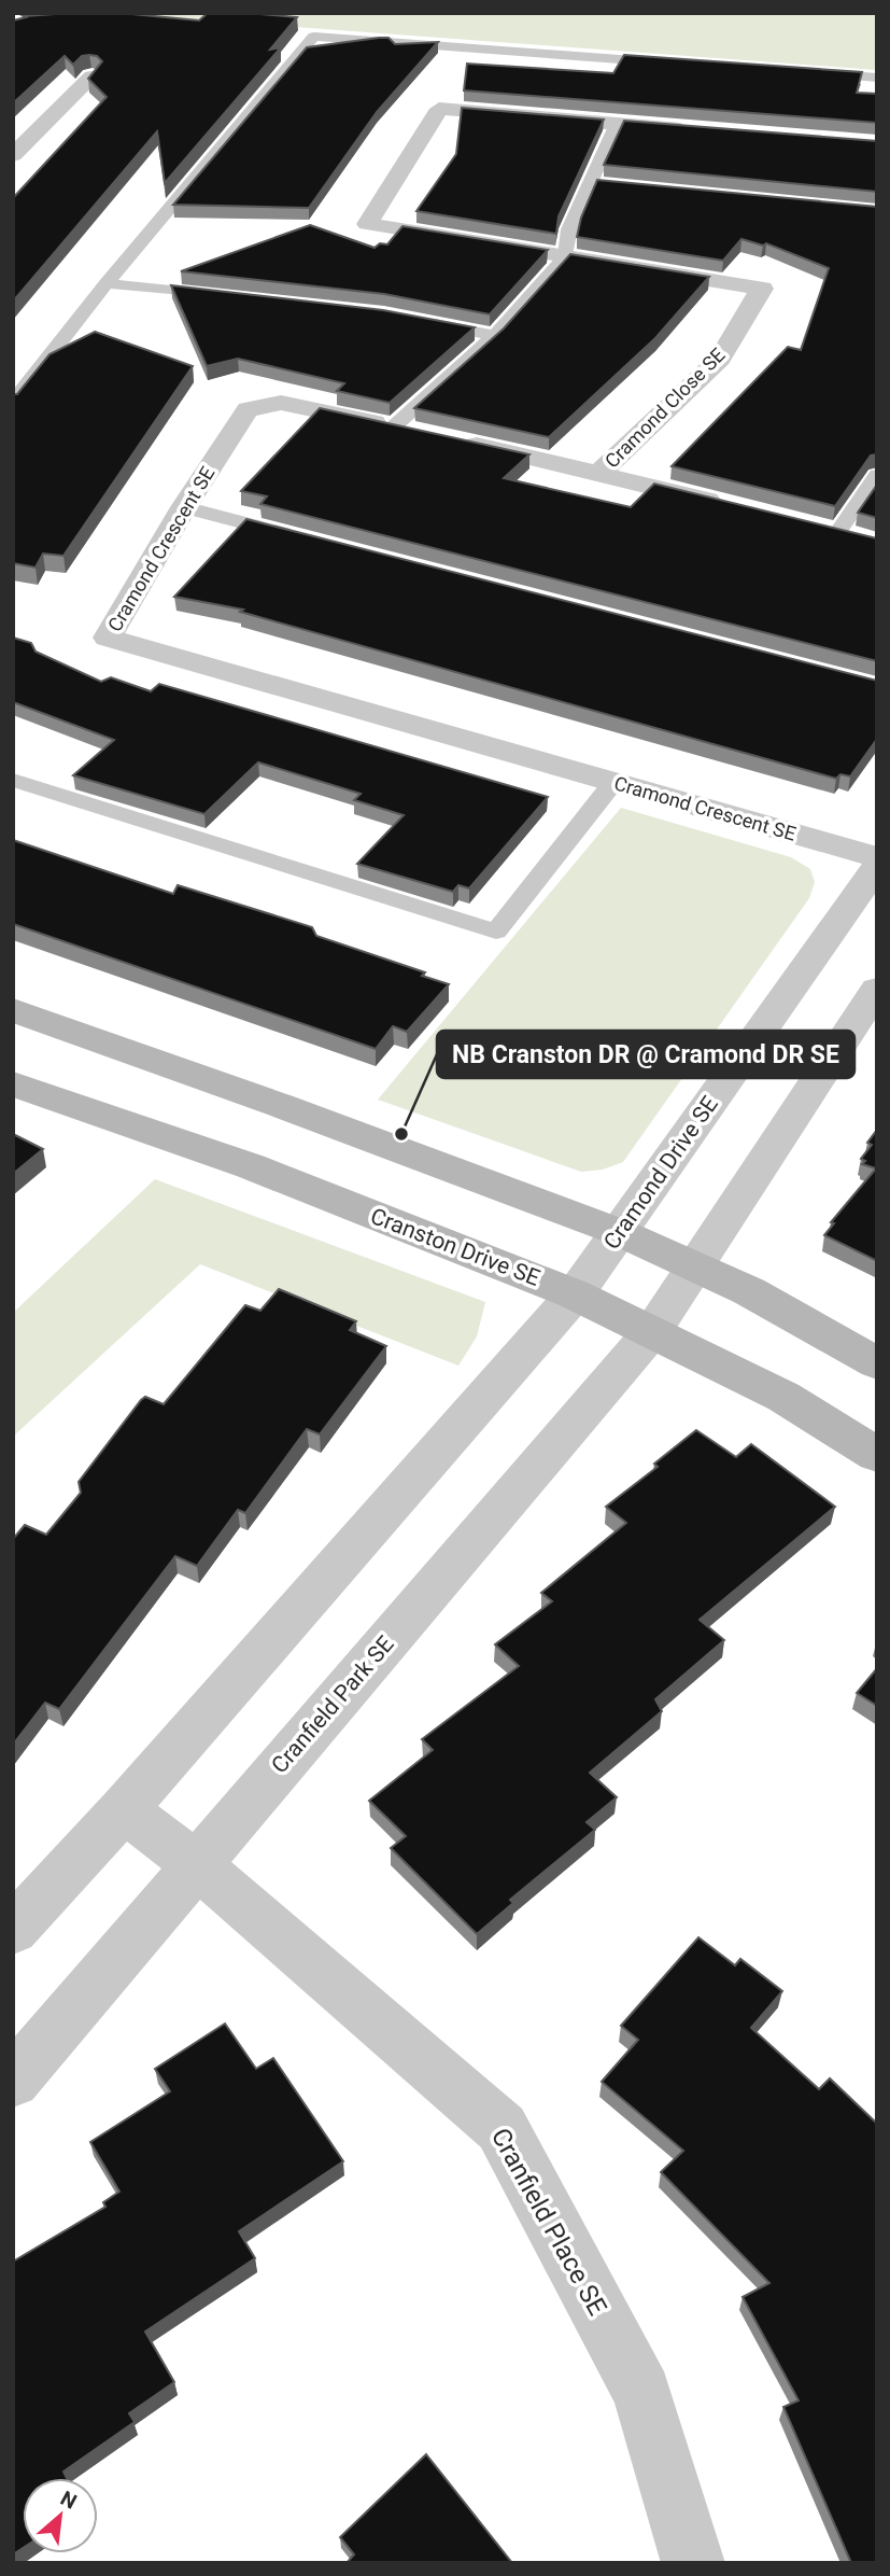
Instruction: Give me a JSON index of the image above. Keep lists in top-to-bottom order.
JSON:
{
  "streets": {
    "street": [
      "Cramond Close SE",
      "Cramond Crescent SE",
      "Cramond Drive SE",
      "Cranston Drive SE",
      "Cranfield Park SE",
      "Cranfield Place SE"
    ]
  },
  "crossings": [
    ["Cramond Close SE", "Cramond Crescent SE"],
    ["Cramond Drive SE", "Cranston Drive SE"],
    ["Cranston Drive SE", "Cranfield Park SE"],
    ["Cranfield Park SE", "Cranfield Place SE"]
  ],
  "places": ["NB Cranston DR @ Cramond DR SE"],
  "north": "top right"
}
